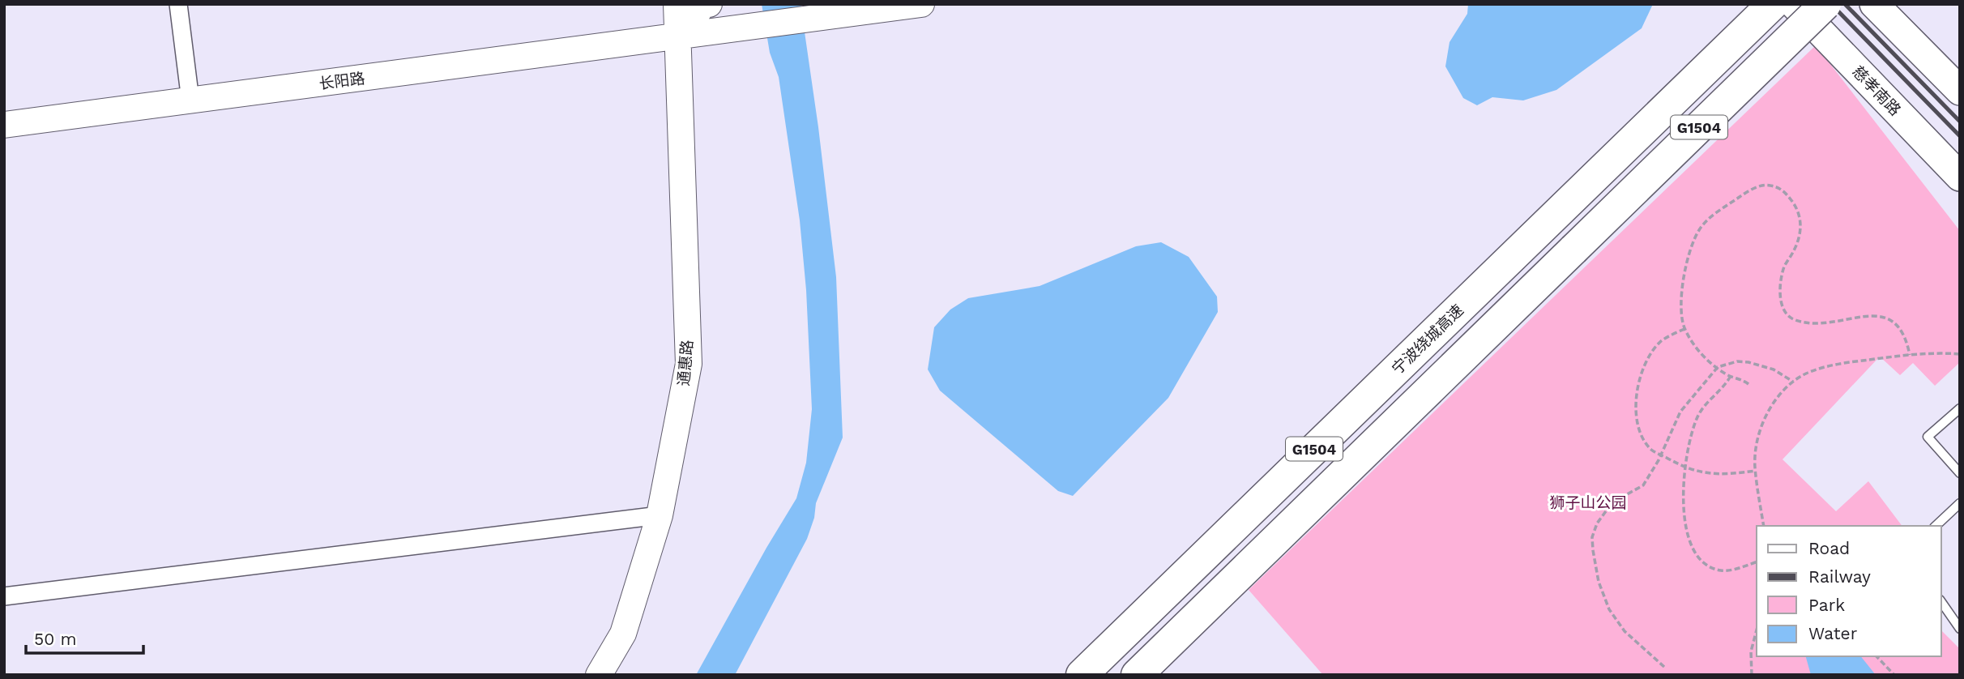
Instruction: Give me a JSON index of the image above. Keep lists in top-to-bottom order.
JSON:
{
  "streets": {
    "highway": ["G1504", "宁波绕城高速"],
    "main road": ["长阳路", "慈孝南路", "通惠路"]
  },
  "crossings": [
    ["长阳路", "通惠路"]
  ],
  "parks": ["狮子山公园"],
  "legend": [
    "Road",
    "Railway",
    "Park",
    "Water"
  ],
  "scale_bar": "50 m"
}
